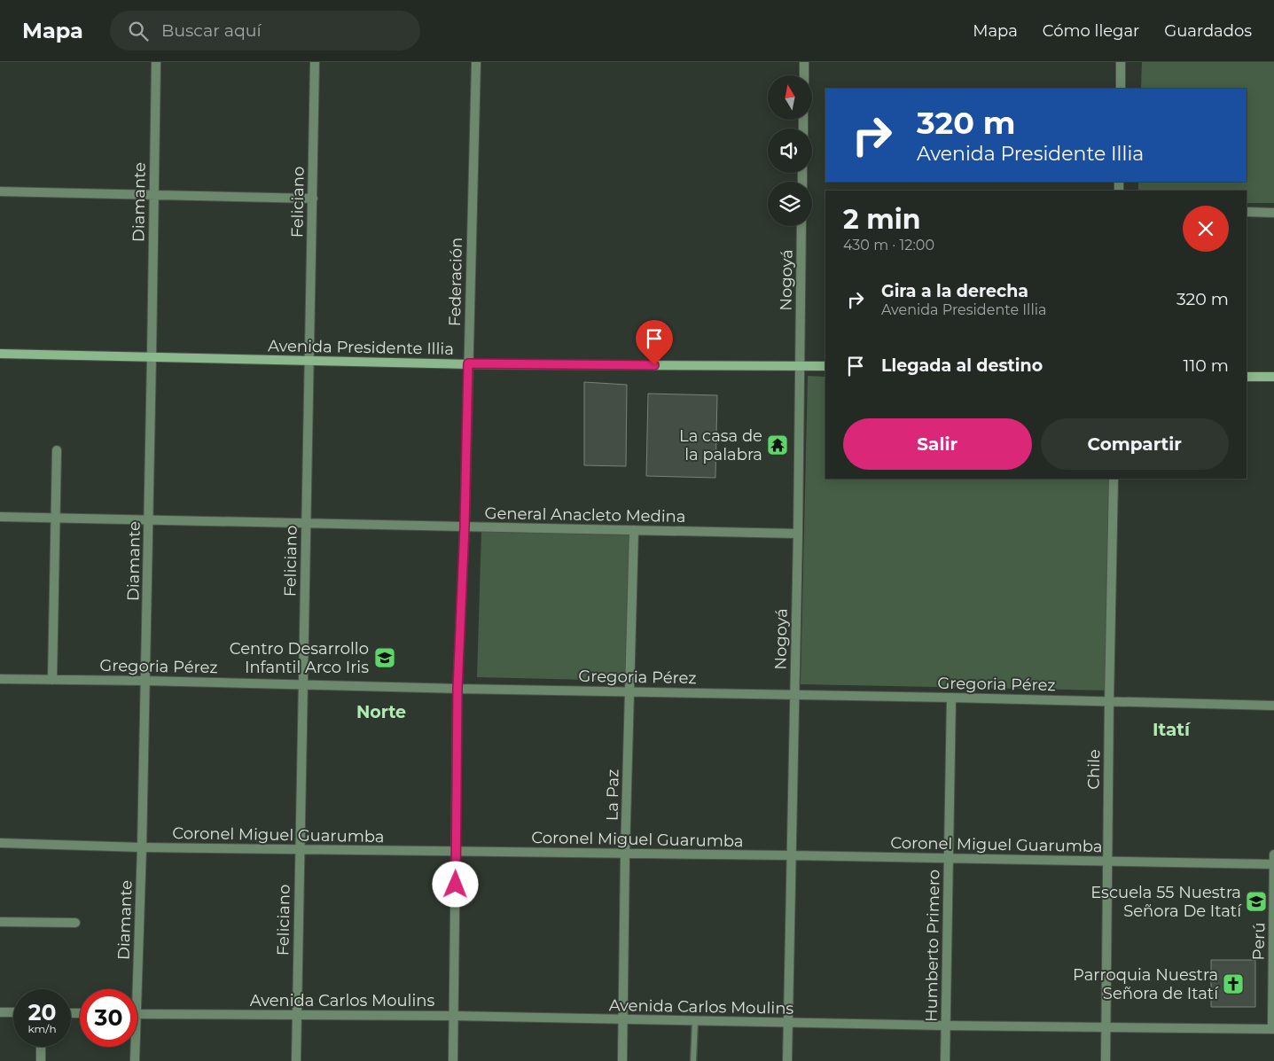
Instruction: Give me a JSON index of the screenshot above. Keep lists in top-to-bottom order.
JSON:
{
  "streets": {
    "main road": ["Avenida Presidente Illia"],
    "street": [
      "Diamante",
      "Feliciano",
      "Nogoyá",
      "Federación",
      "General Anacleto Medina",
      "Gregoria Pérez",
      "Chile",
      "La Paz",
      "Coronel Miguel Guarumba",
      "Perú",
      "Humberto Primero",
      "Avenida Carlos Moulins"
    ]
  },
  "crossings": [
    ["Diamante", "Avenida Presidente Illia"],
    ["Diamante", "General Anacleto Medina"],
    ["Diamante", "Gregoria Pérez"],
    ["Diamante", "Coronel Miguel Guarumba"],
    ["Feliciano", "Avenida Presidente Illia"],
    ["Feliciano", "General Anacleto Medina"],
    ["Feliciano", "Gregoria Pérez"],
    ["Feliciano", "Coronel Miguel Guarumba"],
    ["Feliciano", "Avenida Carlos Moulins"],
    ["Nogoyá", "Avenida Presidente Illia"],
    ["Nogoyá", "General Anacleto Medina"],
    ["Nogoyá", "Gregoria Pérez"],
    ["Nogoyá", "Coronel Miguel Guarumba"],
    ["Nogoyá", "Avenida Carlos Moulins"],
    ["Federación", "Avenida Presidente Illia"],
    ["Federación", "General Anacleto Medina"],
    ["Federación", "Gregoria Pérez"],
    ["Federación", "Coronel Miguel Guarumba"],
    ["Federación", "Avenida Carlos Moulins"],
    ["General Anacleto Medina", "La Paz"],
    ["Gregoria Pérez", "Chile"],
    ["Gregoria Pérez", "La Paz"],
    ["Gregoria Pérez", "Humberto Primero"],
    ["Chile", "Coronel Miguel Guarumba"],
    ["Chile", "Avenida Carlos Moulins"],
    ["La Paz", "Coronel Miguel Guarumba"],
    ["La Paz", "Avenida Carlos Moulins"],
    ["Coronel Miguel Guarumba", "Perú"],
    ["Coronel Miguel Guarumba", "Humberto Primero"],
    ["Perú", "Avenida Carlos Moulins"],
    ["Humberto Primero", "Avenida Carlos Moulins"]
  ],
  "districts": ["Norte", "Itatí"],
  "places": {
    "temple": ["La casa de la palabra"],
    "school or university": ["Centro Desarrollo Infantil Arco Iris", "Escuela 55 Nuestra Señora De Itatí"],
    "church": ["Parroquia Nuestra Señora de Itatí"]
  },
  "north": "top",
  "page": {
    "header": "Mapa",
    "search": "Buscar aquí",
    "nav": ["Mapa", "Cómo llegar", "Guardados"],
    "turn": ["320 m", "Avenida Presidente Illia"],
    "heading": ["2 min", "430 m · 12:00"],
    "list": [
      {
        "name": "Gira a la derecha",
        "note": "Avenida Presidente Illia",
        "value": "320 m"
      },
      {
        "name": "Llegada al destino",
        "value": "110 m"
      }
    ],
    "buttons": ["Salir", "Compartir"],
    "speed": "20 km/h",
    "limit": "30"
  }
}
